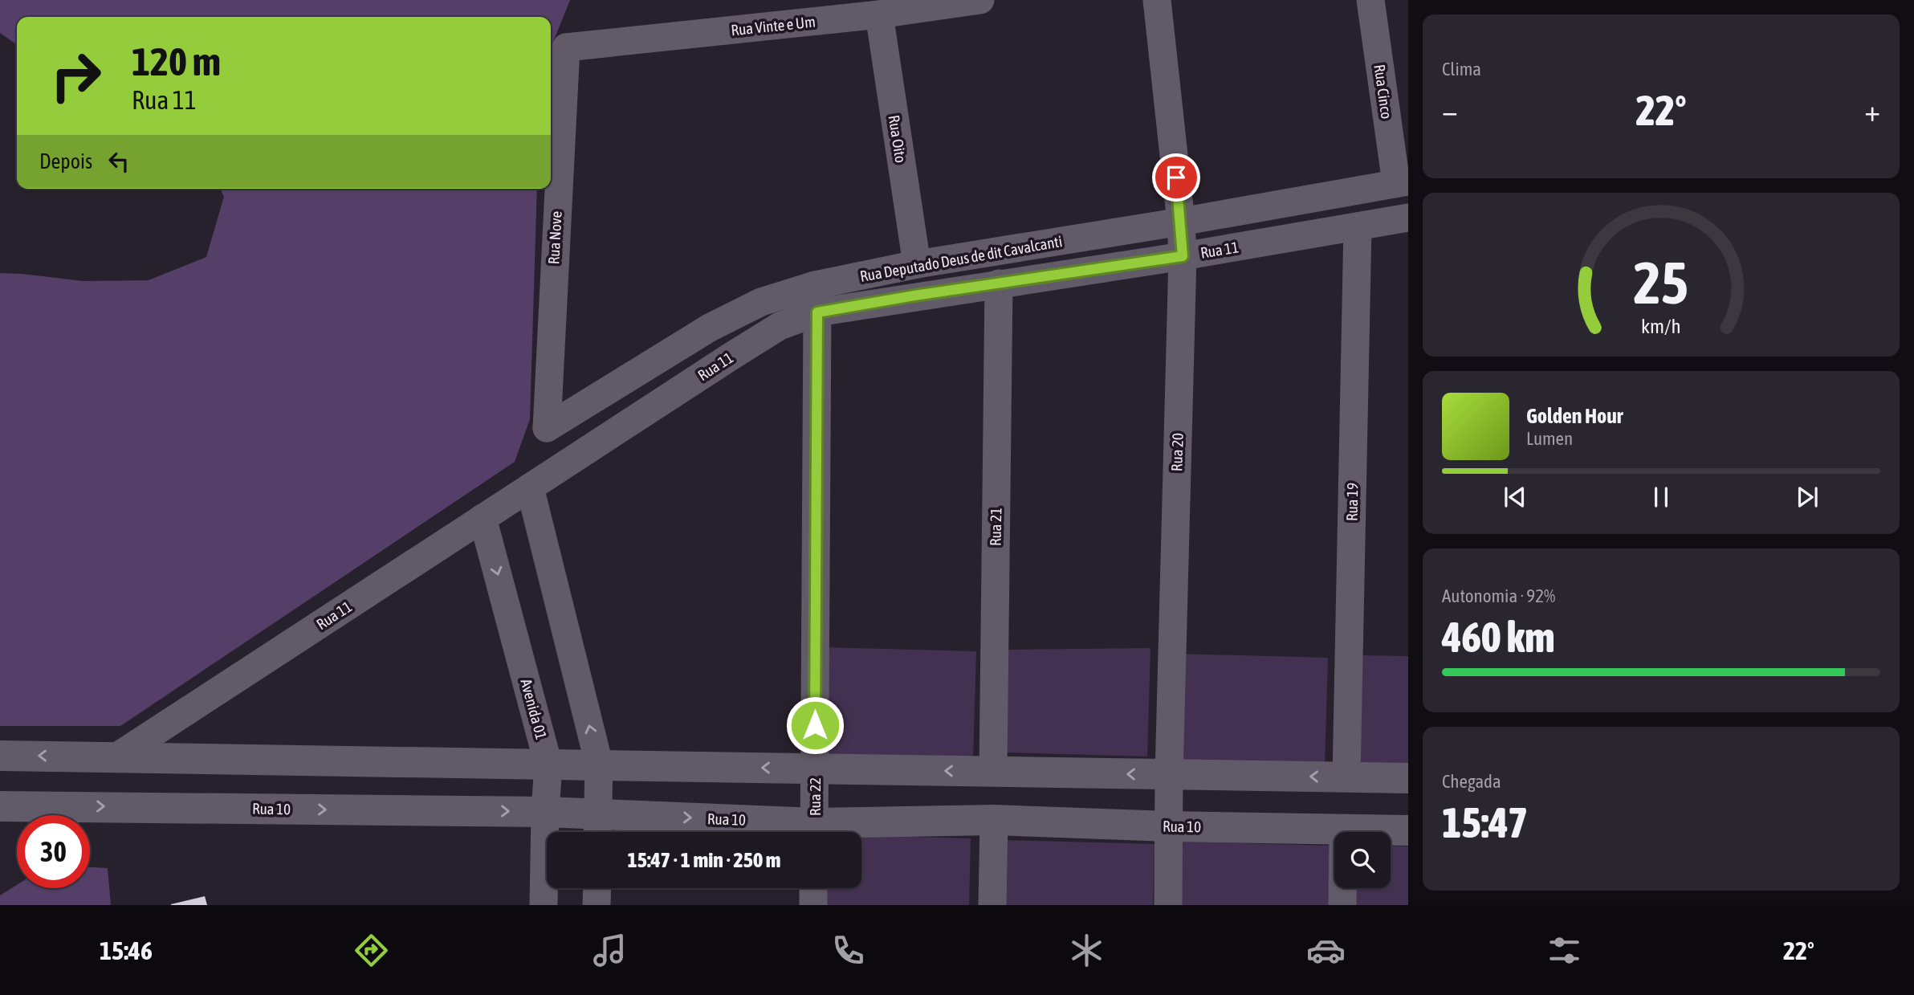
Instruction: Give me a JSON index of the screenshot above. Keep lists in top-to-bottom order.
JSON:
{
  "streets": {
    "main road": ["Rua 10"],
    "street": [
      "Rua Vinte e Um",
      "Rua Cinco",
      "Rua Oito",
      "Rua Nove",
      "Rua 11",
      "Rua Deputado Deus de dit Cavalcanti",
      "Rua 20",
      "Rua 19",
      "Rua 21",
      "Avenida 01",
      "Rua 22"
    ]
  },
  "crossings": [
    ["Rua Vinte e Um", "Rua Oito"],
    ["Rua Vinte e Um", "Rua Nove"],
    ["Rua Cinco", "Rua Deputado Deus de dit Cavalcanti"],
    ["Rua Oito", "Rua Deputado Deus de dit Cavalcanti"],
    ["Rua Nove", "Rua Deputado Deus de dit Cavalcanti"],
    ["Rua 11", "Rua 20"],
    ["Rua 11", "Rua 19"],
    ["Rua 11", "Rua 21"],
    ["Rua 11", "Avenida 01"],
    ["Rua 11", "Rua 22"],
    ["Rua Deputado Deus de dit Cavalcanti", "Rua 20"],
    ["Rua 20", "Rua 10"],
    ["Avenida 01", "Rua 10"]
  ],
  "page": {
    "tile": [
      "Clima",
      ["Autonomia · 92%", "460 km"],
      ["Chegada", "15:47"]
    ],
    "turn": ["120 m", "Rua 11"],
    "heat": ["−", "22°", "+"],
    "then": "Depois",
    "song": ["Golden Hour", "Lumen"],
    "limit": "30",
    "trip": "15:47 · 1 min · 250 m",
    "tabs": ["15:46", "22°"],
    "gauge": ["25", "km/h"]
  }
}
